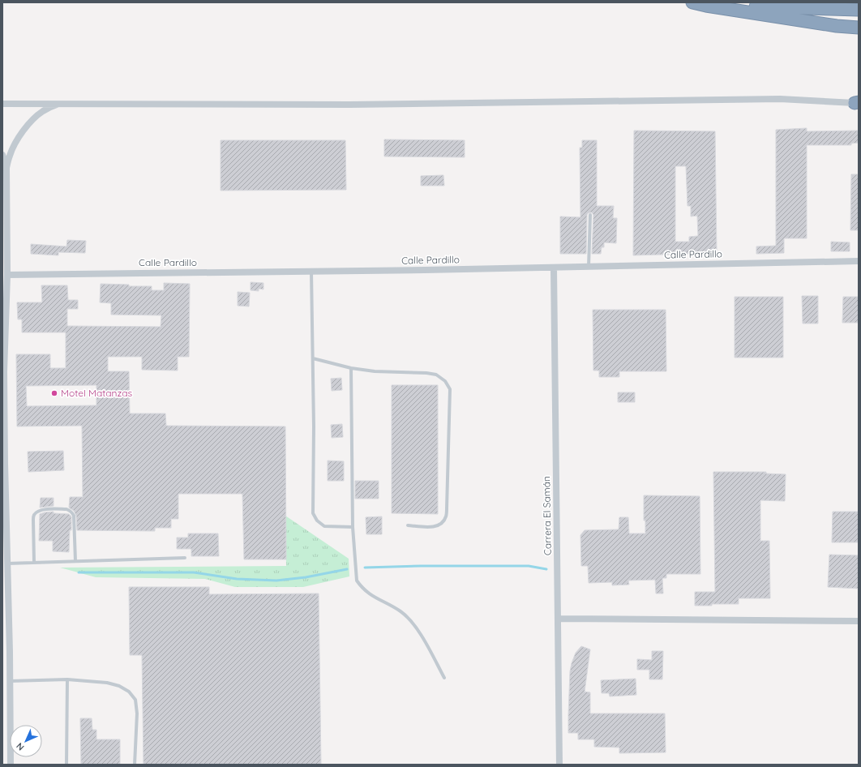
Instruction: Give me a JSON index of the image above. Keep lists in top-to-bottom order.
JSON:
{
  "streets": {
    "street": ["Calle Pardillo", "Carrera El Samán"]
  },
  "crossings": [
    ["Calle Pardillo", "Carrera El Samán"]
  ],
  "places": ["Motel Matanzas"],
  "north": "bottom left"
}
